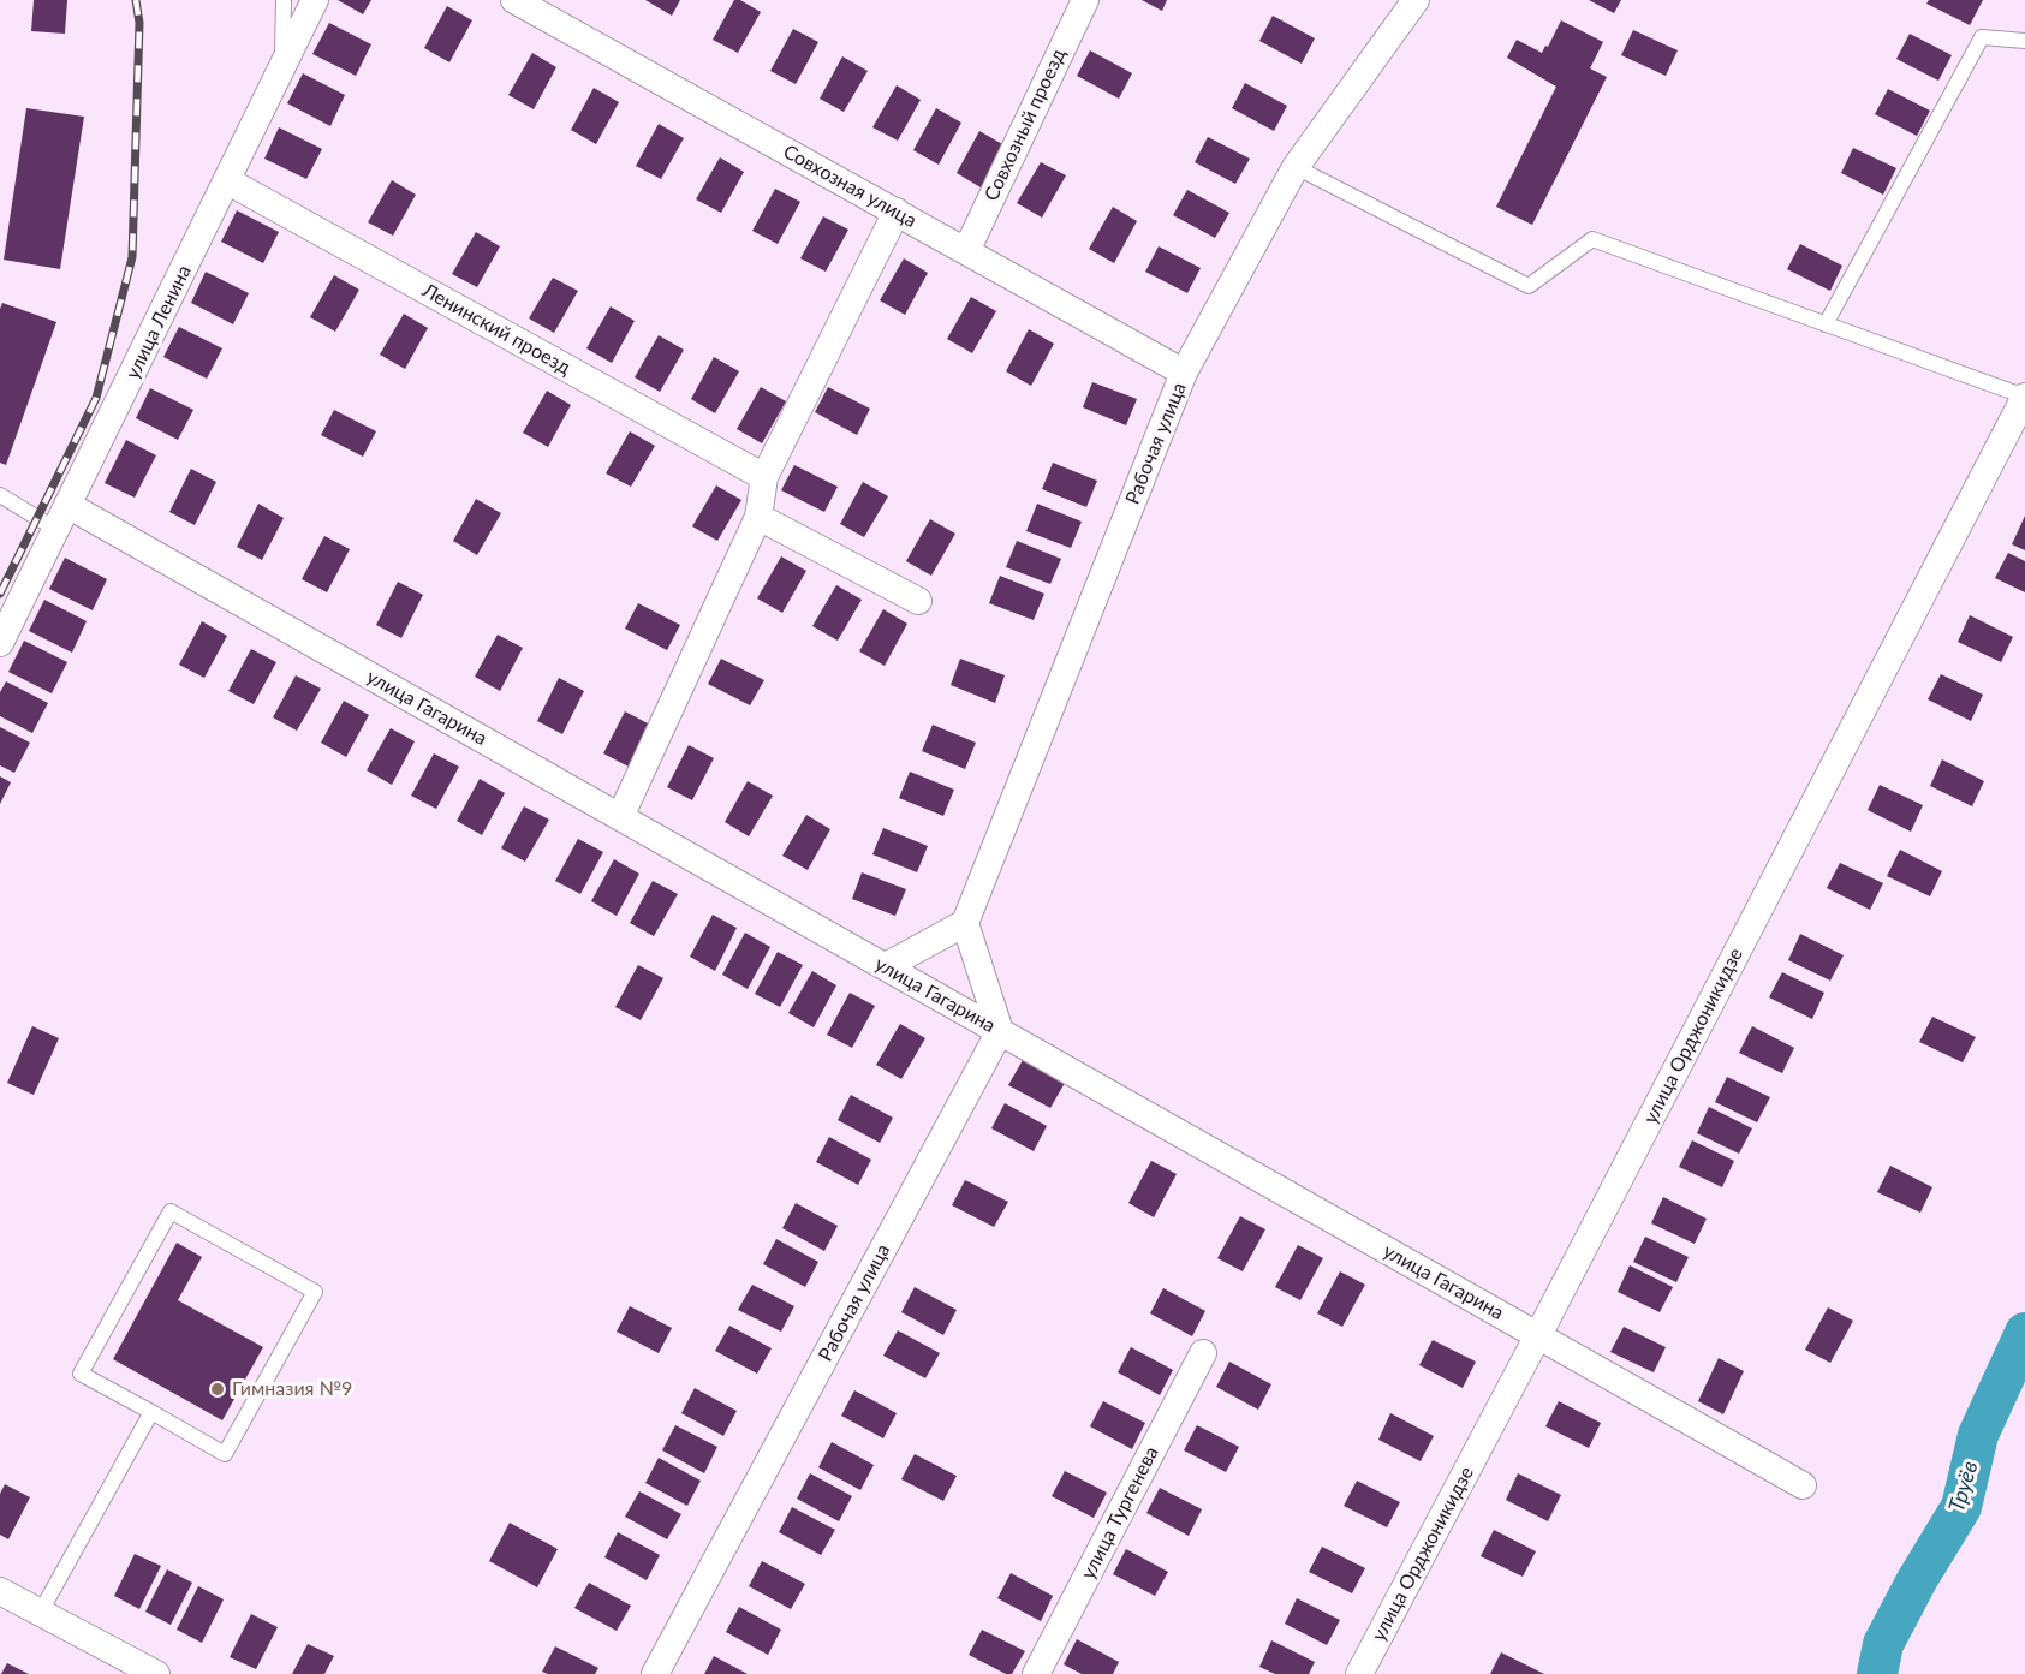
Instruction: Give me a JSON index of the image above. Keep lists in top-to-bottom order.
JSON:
{
  "streets": {
    "street": [
      "Совхозный проезд",
      "Совхозная улица",
      "улица Ленина",
      "Ленинский проезд",
      "Рабочая улица",
      "улица Гагарина",
      "улица Орджоникидзе",
      "улица Тургенева"
    ]
  },
  "crossings": [
    ["Совхозный проезд", "Совхозная улица"],
    ["Совхозная улица", "Рабочая улица"],
    ["улица Ленина", "Ленинский проезд"],
    ["улица Ленина", "улица Гагарина"],
    ["Рабочая улица", "улица Гагарина"],
    ["улица Гагарина", "улица Орджоникидзе"]
  ],
  "water": ["Труёв"],
  "places": ["Гимназия №9"]
}
